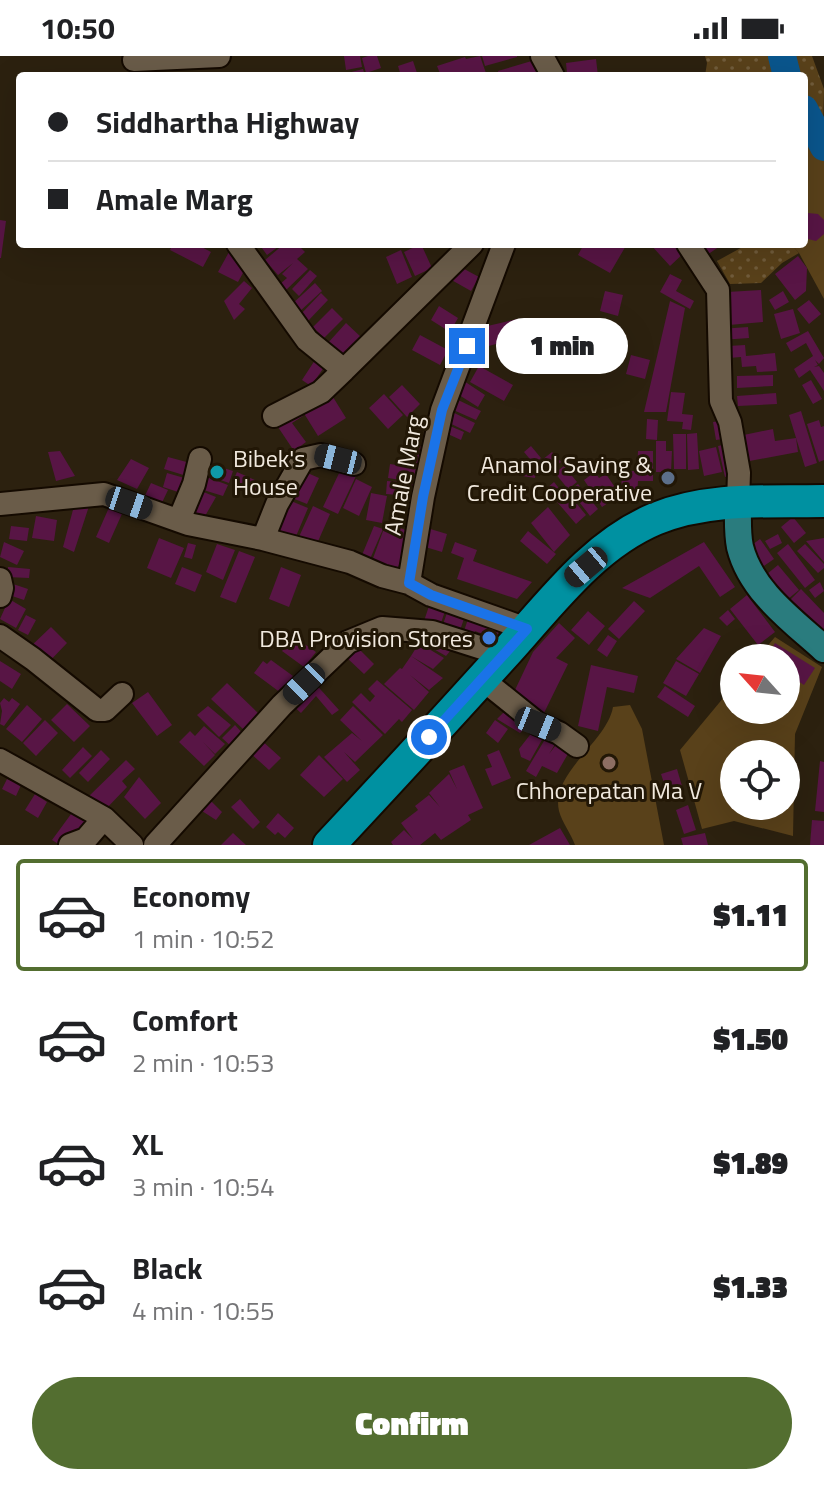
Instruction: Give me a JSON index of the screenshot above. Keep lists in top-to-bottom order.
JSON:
{
  "streets": {
    "street": ["Amale Marg"]
  },
  "places": [
    "Bibek's House",
    "Anamol Saving & Credit Cooperative",
    "DBA Provision Stores",
    "Chhorepatan Ma V"
  ],
  "north": "top left",
  "page": {
    "status": "10:50",
    "banner": ["Siddhartha Highway", "Amale Marg"],
    "bubble": "1 min",
    "list": [
      {
        "name": "Economy",
        "note": "1 min · 10:52",
        "value": "$1.11"
      },
      {
        "name": "Comfort",
        "note": "2 min · 10:53",
        "value": "$1.50"
      },
      {
        "name": "XL",
        "note": "3 min · 10:54",
        "value": "$1.89"
      },
      {
        "name": "Black",
        "note": "4 min · 10:55",
        "value": "$1.33"
      }
    ],
    "buttons": "Confirm"
  }
}
